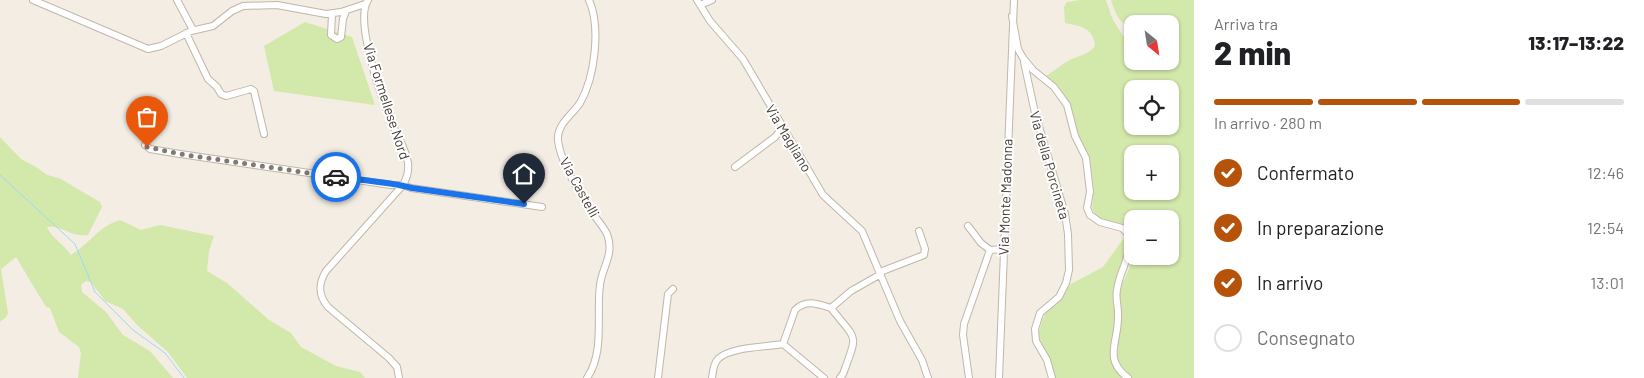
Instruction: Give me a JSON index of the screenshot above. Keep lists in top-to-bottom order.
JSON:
{
  "streets": {
    "street": [
      "Via Formellese Nord",
      "Via Magliano",
      "Via della Porcineta",
      "Via Castelli",
      "Via Monte Madonna"
    ]
  },
  "north": "bottom right",
  "page": {
    "heading": ["2 min", "Arriva tra", "13:17–13:22"],
    "map_buttons": ["+", "−"],
    "bar": "In arrivo · 280 m",
    "list": [
      ["Confermato", "12:46"],
      ["In preparazione", "12:54"],
      ["In arrivo", "13:01"],
      "Consegnato"
    ]
  }
}
